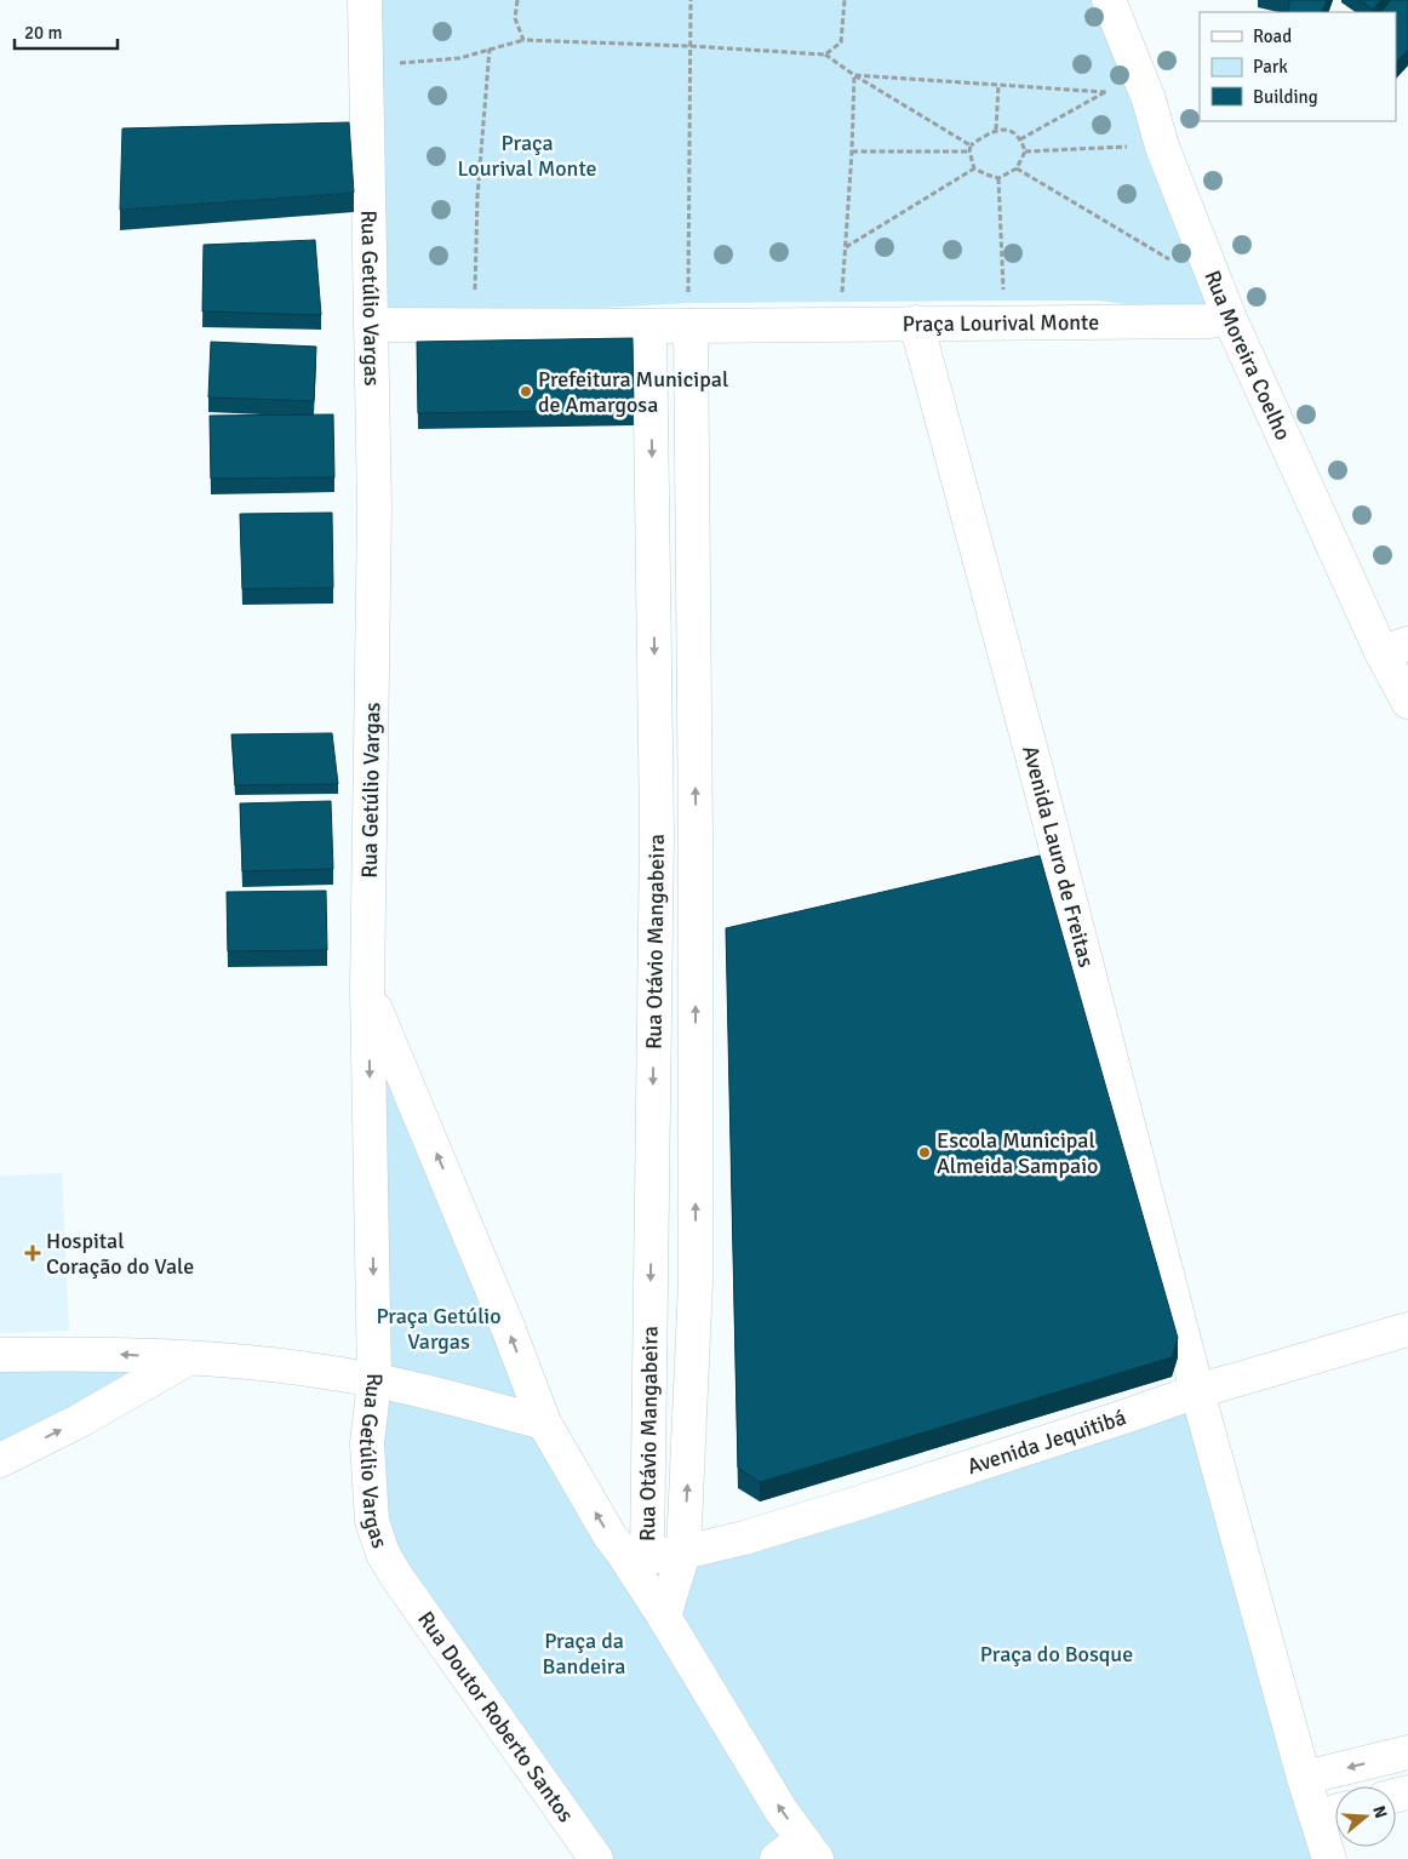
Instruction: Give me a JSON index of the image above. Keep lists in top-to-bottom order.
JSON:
{
  "streets": {
    "street": [
      "Rua Getúlio Vargas",
      "Praça Lourival Monte",
      "Rua Moreira Coelho",
      "Avenida Lauro de Freitas",
      "Rua Otávio Mangabeira",
      "Avenida Jequitibá",
      "Rua Doutor Roberto Santos"
    ]
  },
  "crossings": [
    ["Rua Getúlio Vargas", "Praça Lourival Monte"],
    ["Rua Getúlio Vargas", "Rua Doutor Roberto Santos"],
    ["Praça Lourival Monte", "Rua Moreira Coelho"],
    ["Praça Lourival Monte", "Avenida Lauro de Freitas"],
    ["Praça Lourival Monte", "Rua Otávio Mangabeira"],
    ["Avenida Lauro de Freitas", "Avenida Jequitibá"],
    ["Rua Otávio Mangabeira", "Avenida Jequitibá"]
  ],
  "parks": [
    "Praça Lourival Monte",
    "Praça Getúlio Vargas",
    "Praça da Bandeira",
    "Praça do Bosque"
  ],
  "places": {
    "other": ["Prefeitura Municipal de Amargosa", "Escola Municipal Almeida Sampaio"],
    "health": ["Hospital Coração do Vale"]
  },
  "legend": ["Road", "Park", "Building"],
  "scale_bar": "20 m",
  "north": "right"
}
